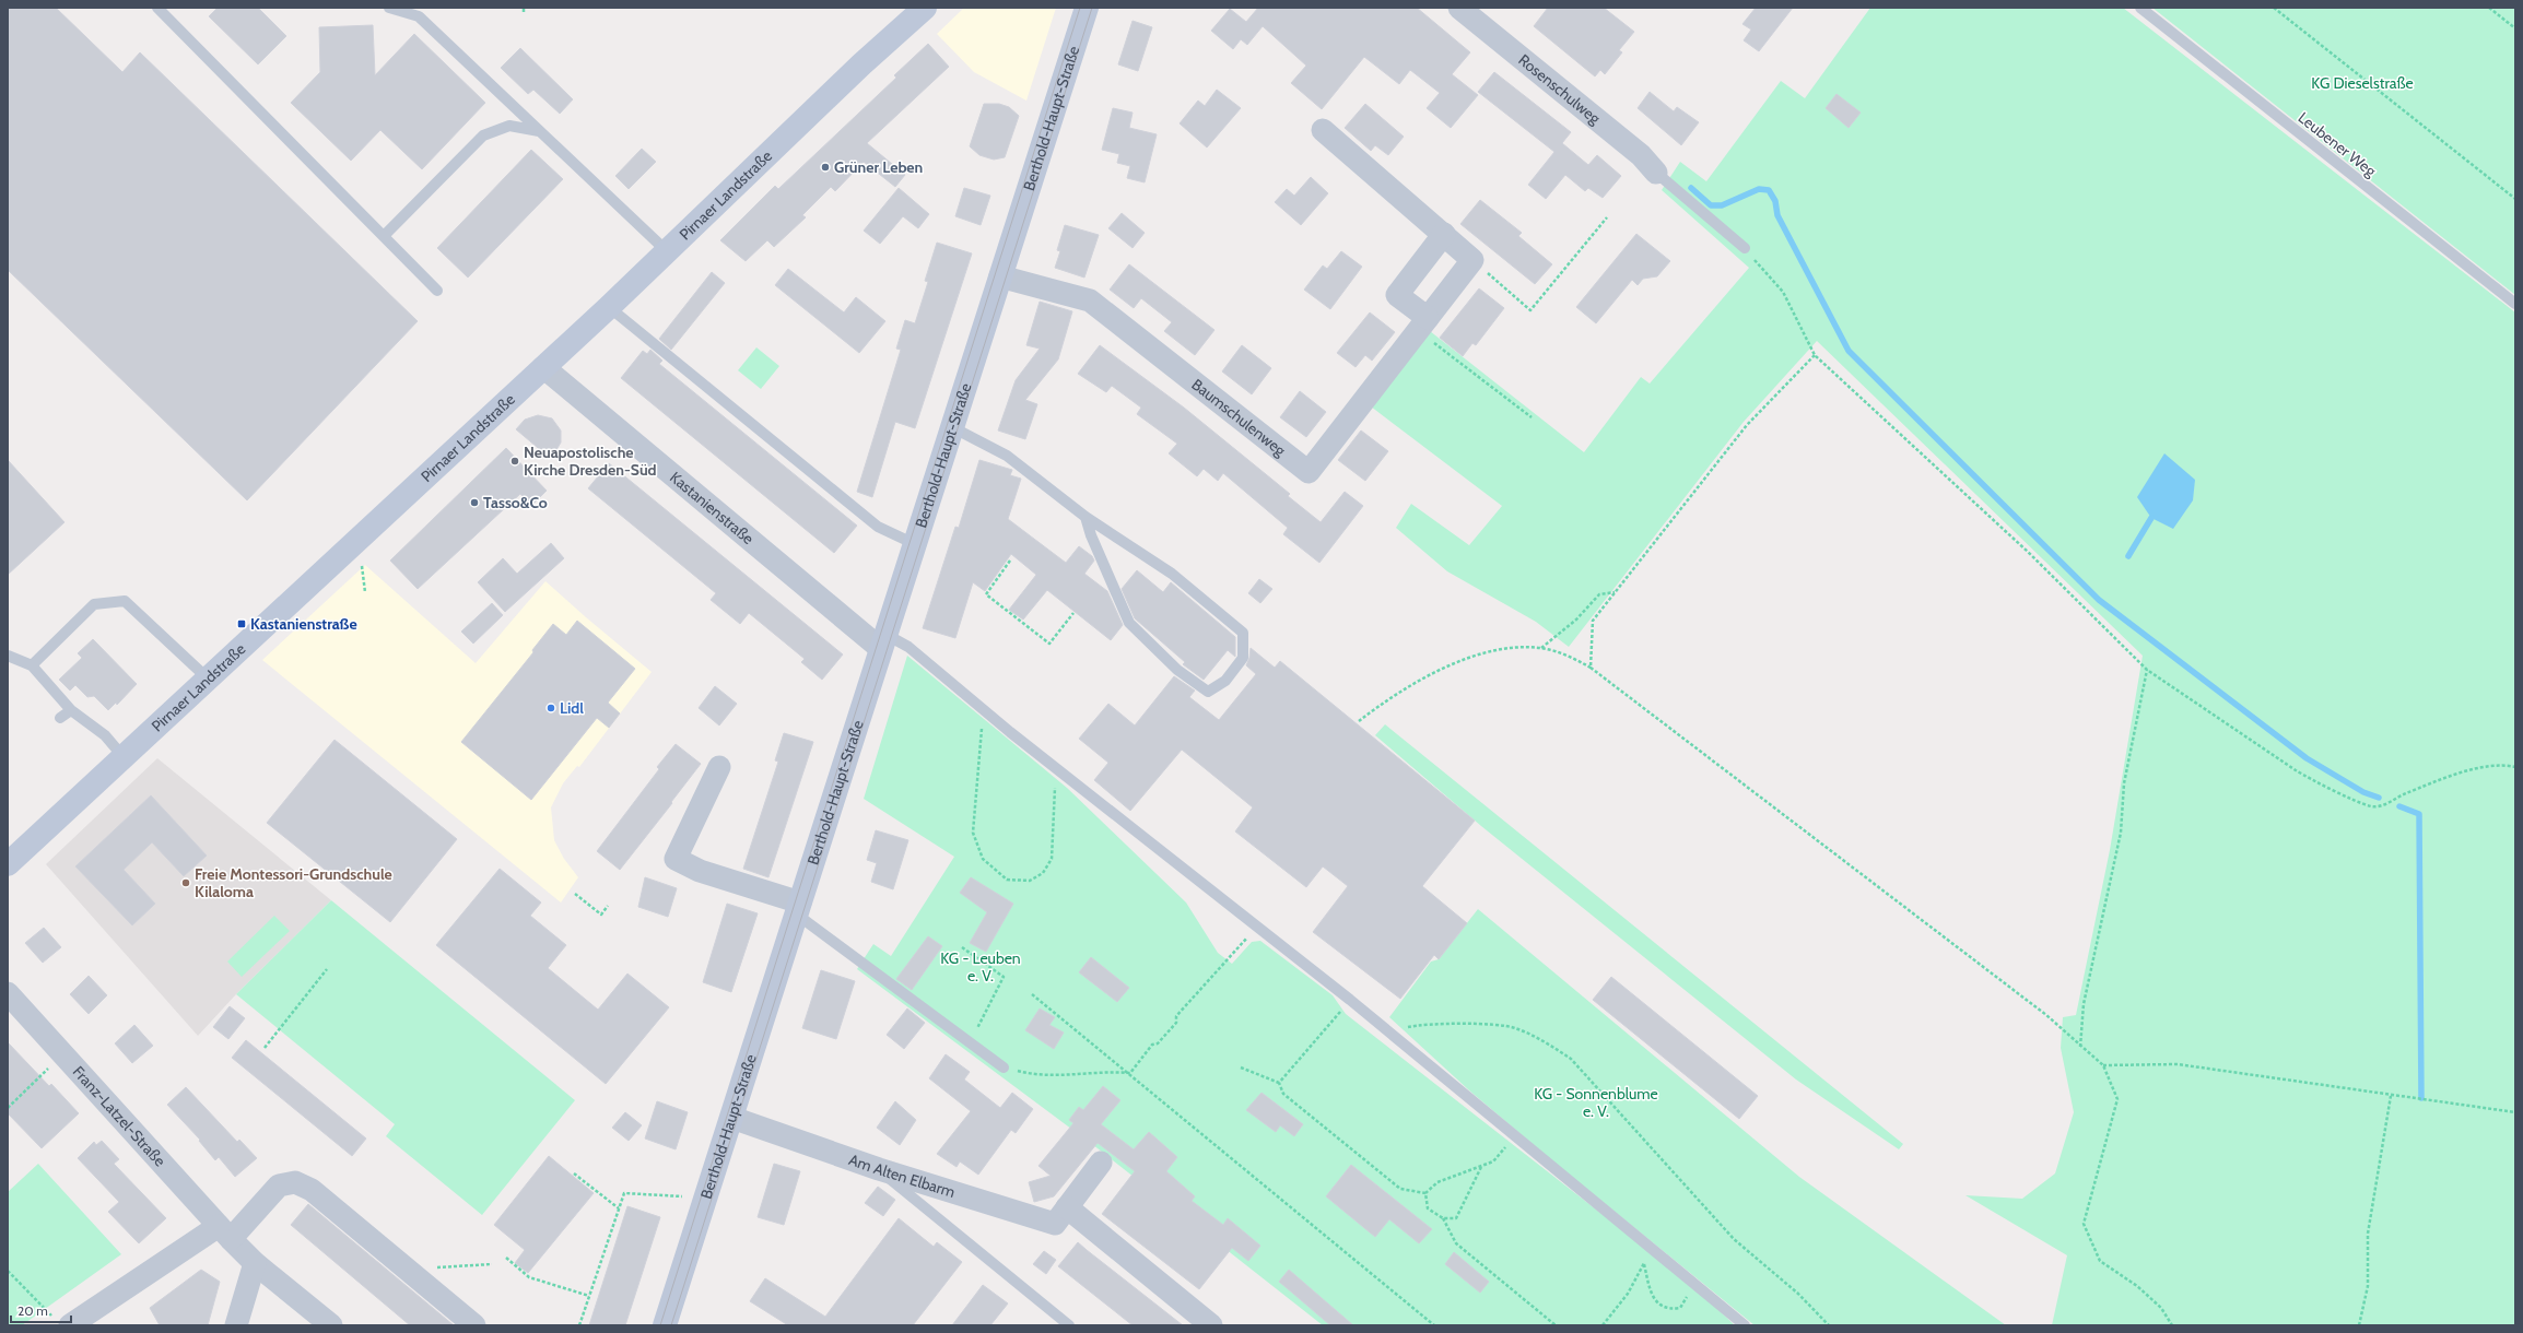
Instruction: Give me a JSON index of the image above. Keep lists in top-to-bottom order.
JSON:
{
  "streets": {
    "street": [
      "Rosenschulweg",
      "Berthold-Haupt-Straße",
      "Pirnaer Landstraße",
      "Baumschulenweg",
      "Kastanienstraße",
      "Franz-Latzel-Straße",
      "Am Alten Elbarm"
    ],
    "lane": ["Leubener Weg"]
  },
  "crossings": [
    ["Berthold-Haupt-Straße", "Baumschulenweg"],
    ["Berthold-Haupt-Straße", "Kastanienstraße"],
    ["Berthold-Haupt-Straße", "Am Alten Elbarm"],
    ["Pirnaer Landstraße", "Kastanienstraße"]
  ],
  "parks": ["KG Dieselstraße", "KG - Leuben e. V.", "KG - Sonnenblume e. V."],
  "places": {
    "other": [
      "Grüner Leben",
      "Neuapostolische Kirche Dresden-Süd",
      "Tasso&Co",
      "Lidl",
      "Freie Montessori-Grundschule Kilaloma"
    ],
    "transit": ["Kastanienstraße"]
  },
  "scale_bar": "20 m"
}
